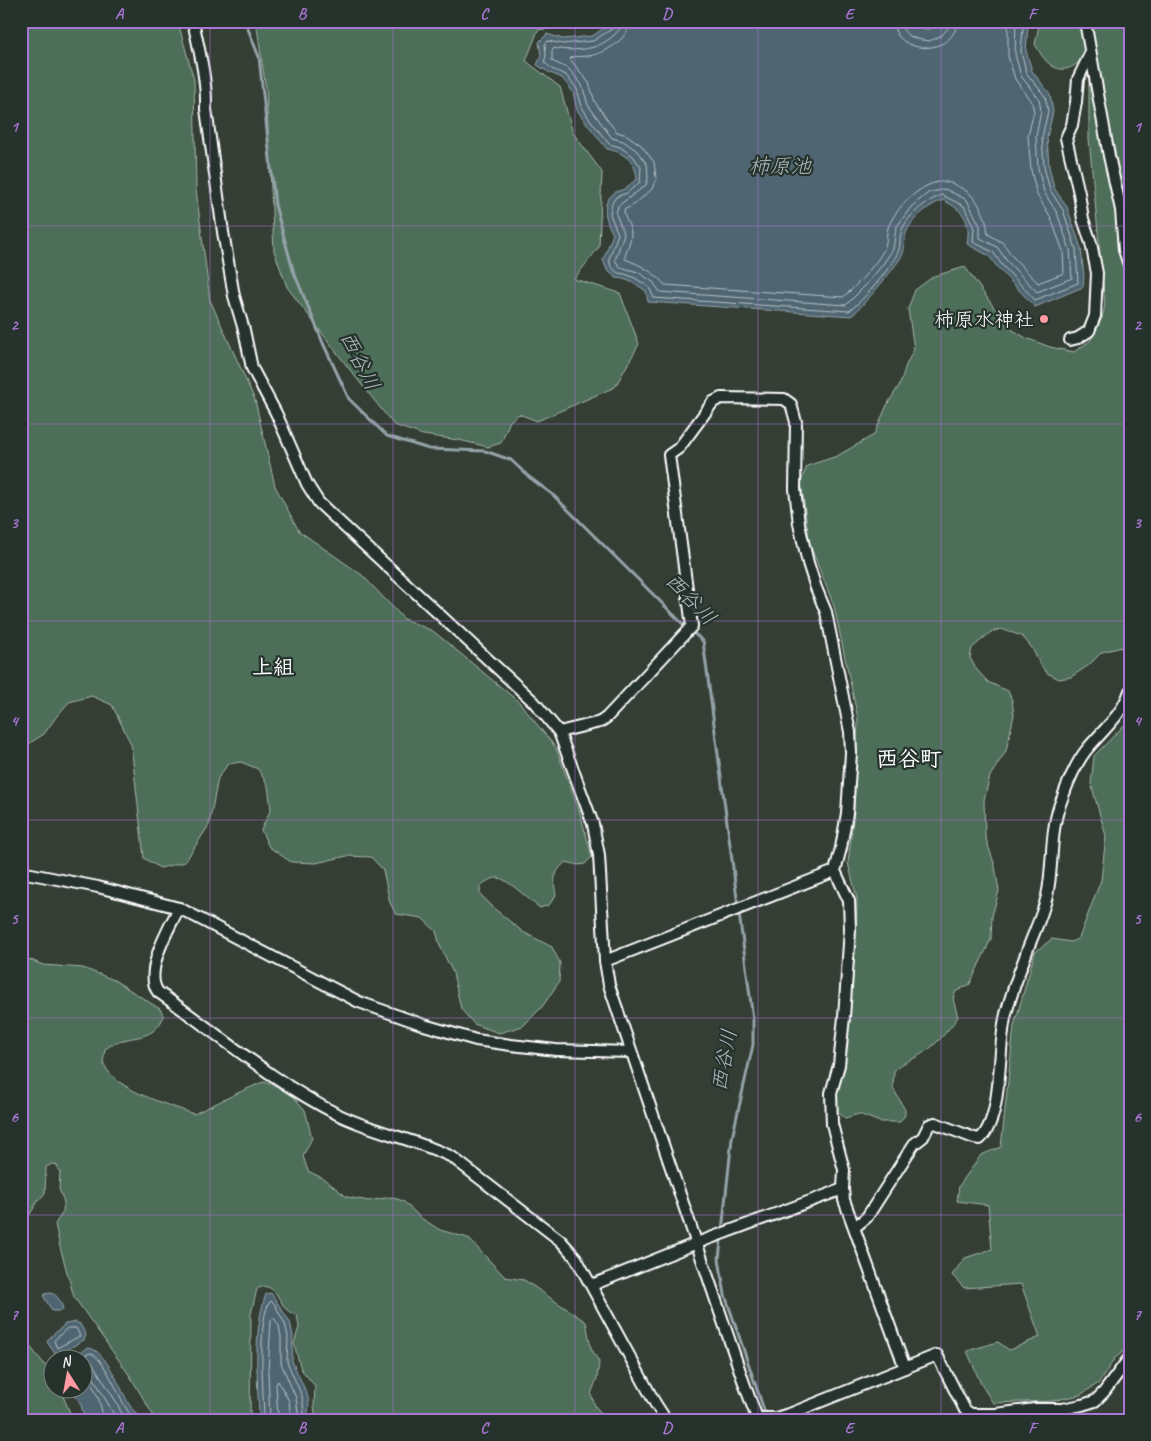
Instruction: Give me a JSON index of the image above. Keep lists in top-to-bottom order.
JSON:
{
  "districts": ["上組", "西谷町"],
  "water": ["柿原池", "西谷川"],
  "places": ["柿原水神社"],
  "north": "top",
  "grid": {
    "columns": [
      "A",
      "B",
      "C",
      "D",
      "E",
      "F"
    ],
    "rows": [
      "1",
      "2",
      "3",
      "4",
      "5",
      "6",
      "7"
    ]
  }
}
